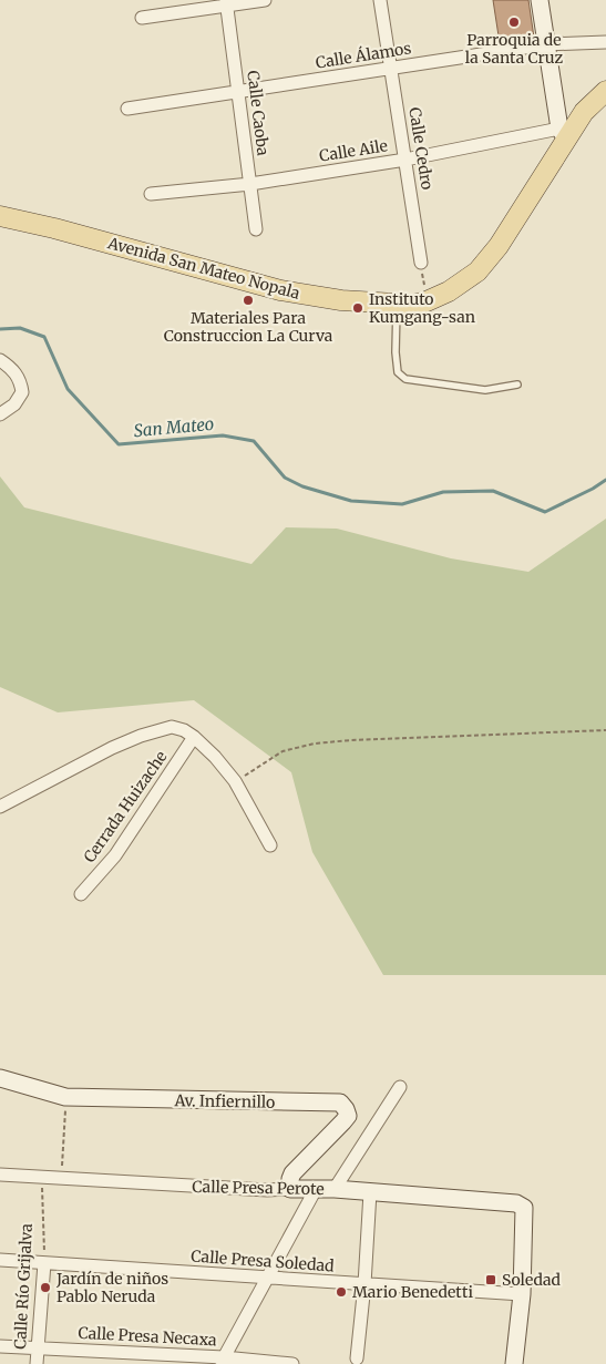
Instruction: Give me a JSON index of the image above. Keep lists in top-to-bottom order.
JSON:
{
  "streets": {
    "main road": ["Avenida San Mateo Nopala"],
    "street": [
      "Calle Álamos",
      "Calle Caoba",
      "Calle Cedro",
      "Calle Aile",
      "Cerrada Huizache",
      "Av. Infiernillo",
      "Calle Presa Perote",
      "Calle Presa Soledad",
      "Calle Río Grijalva",
      "Calle Presa Necaxa"
    ]
  },
  "crossings": [
    ["Calle Álamos", "Calle Caoba"],
    ["Calle Álamos", "Calle Cedro"],
    ["Calle Caoba", "Calle Aile"],
    ["Calle Cedro", "Calle Aile"],
    ["Calle Aile", "Avenida San Mateo Nopala"],
    ["Av. Infiernillo", "Calle Presa Perote"],
    ["Calle Presa Perote", "Calle Presa Soledad"],
    ["Calle Presa Perote", "Calle Río Grijalva"],
    ["Calle Presa Soledad", "Calle Río Grijalva"],
    ["Calle Río Grijalva", "Calle Presa Necaxa"]
  ],
  "water": ["San Mateo"],
  "places": {
    "other": [
      "Parroquia de la Santa Cruz",
      "Materiales Para Construccion La Curva",
      "Instituto Kumgang-san",
      "Jardín de niños Pablo Neruda",
      "Mario Benedetti"
    ],
    "transit": ["Soledad"]
  }
}
